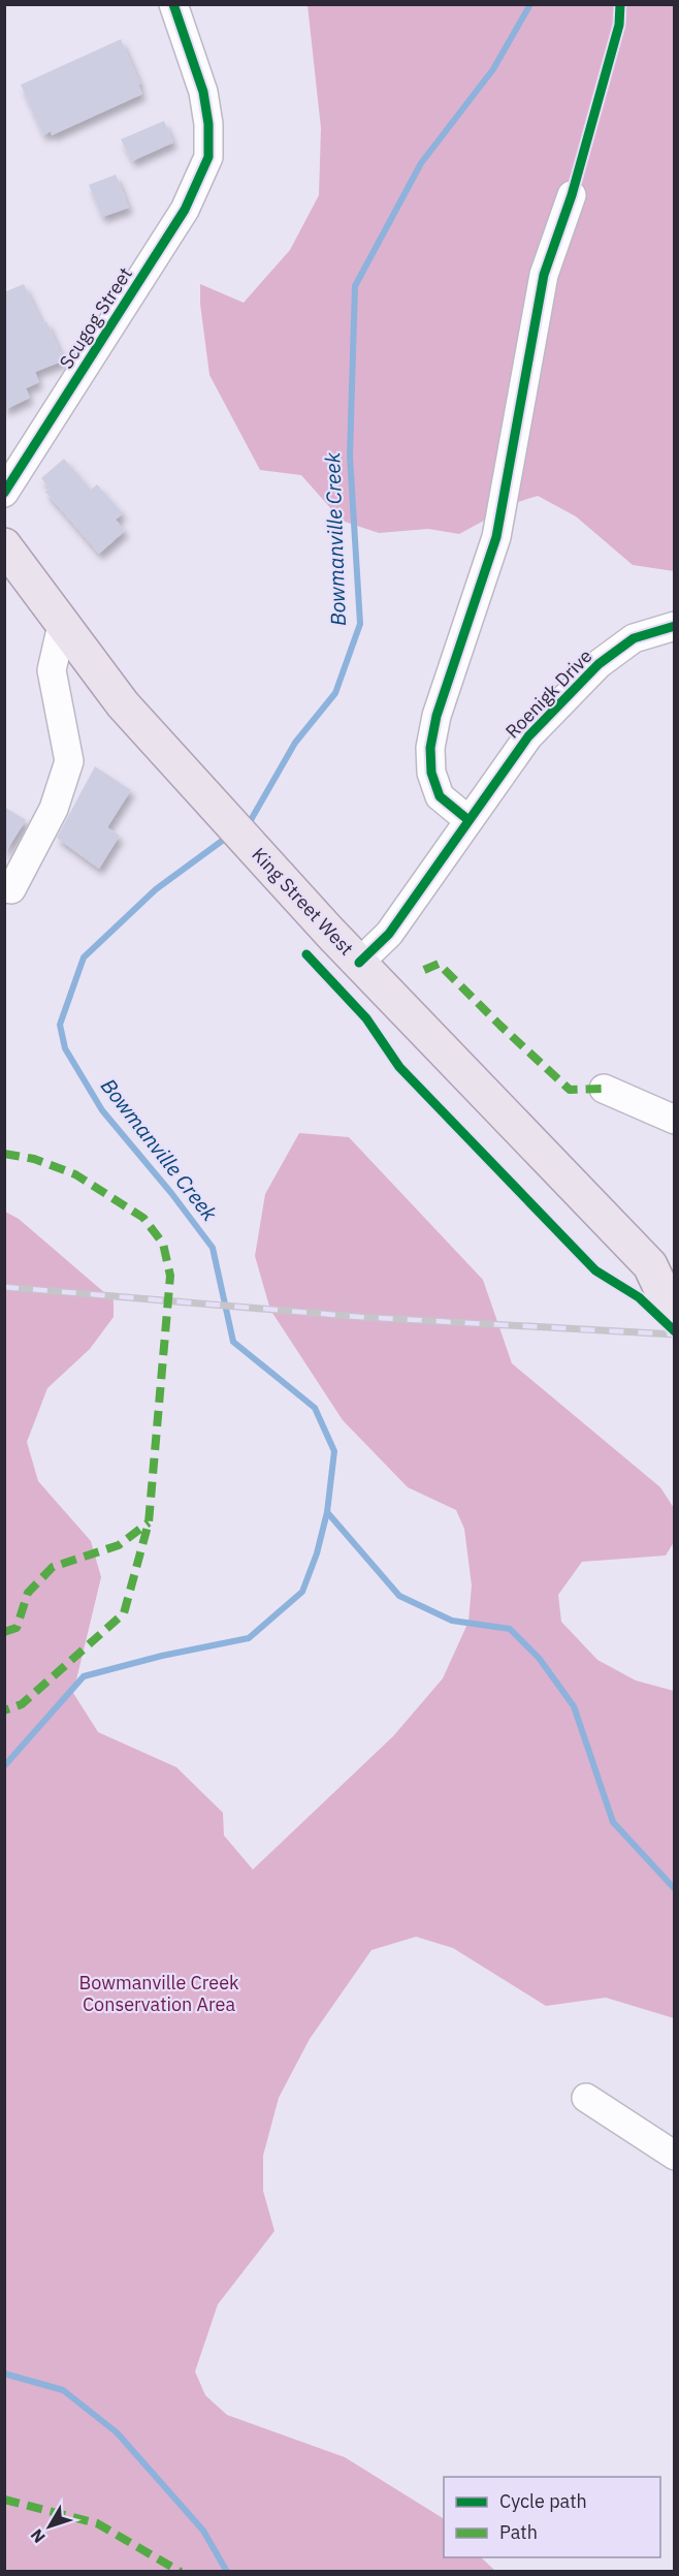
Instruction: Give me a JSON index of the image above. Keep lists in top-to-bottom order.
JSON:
{
  "streets": {
    "main road": ["King Street West"],
    "street": ["Scugog Street", "Roenigk Drive"]
  },
  "crossings": [
    ["Roenigk Drive", "King Street West"]
  ],
  "water": ["Bowmanville Creek"],
  "parks": ["Bowmanville Creek Conservation Area"],
  "legend": ["Cycle path", "Path"],
  "north": "bottom left"
}
